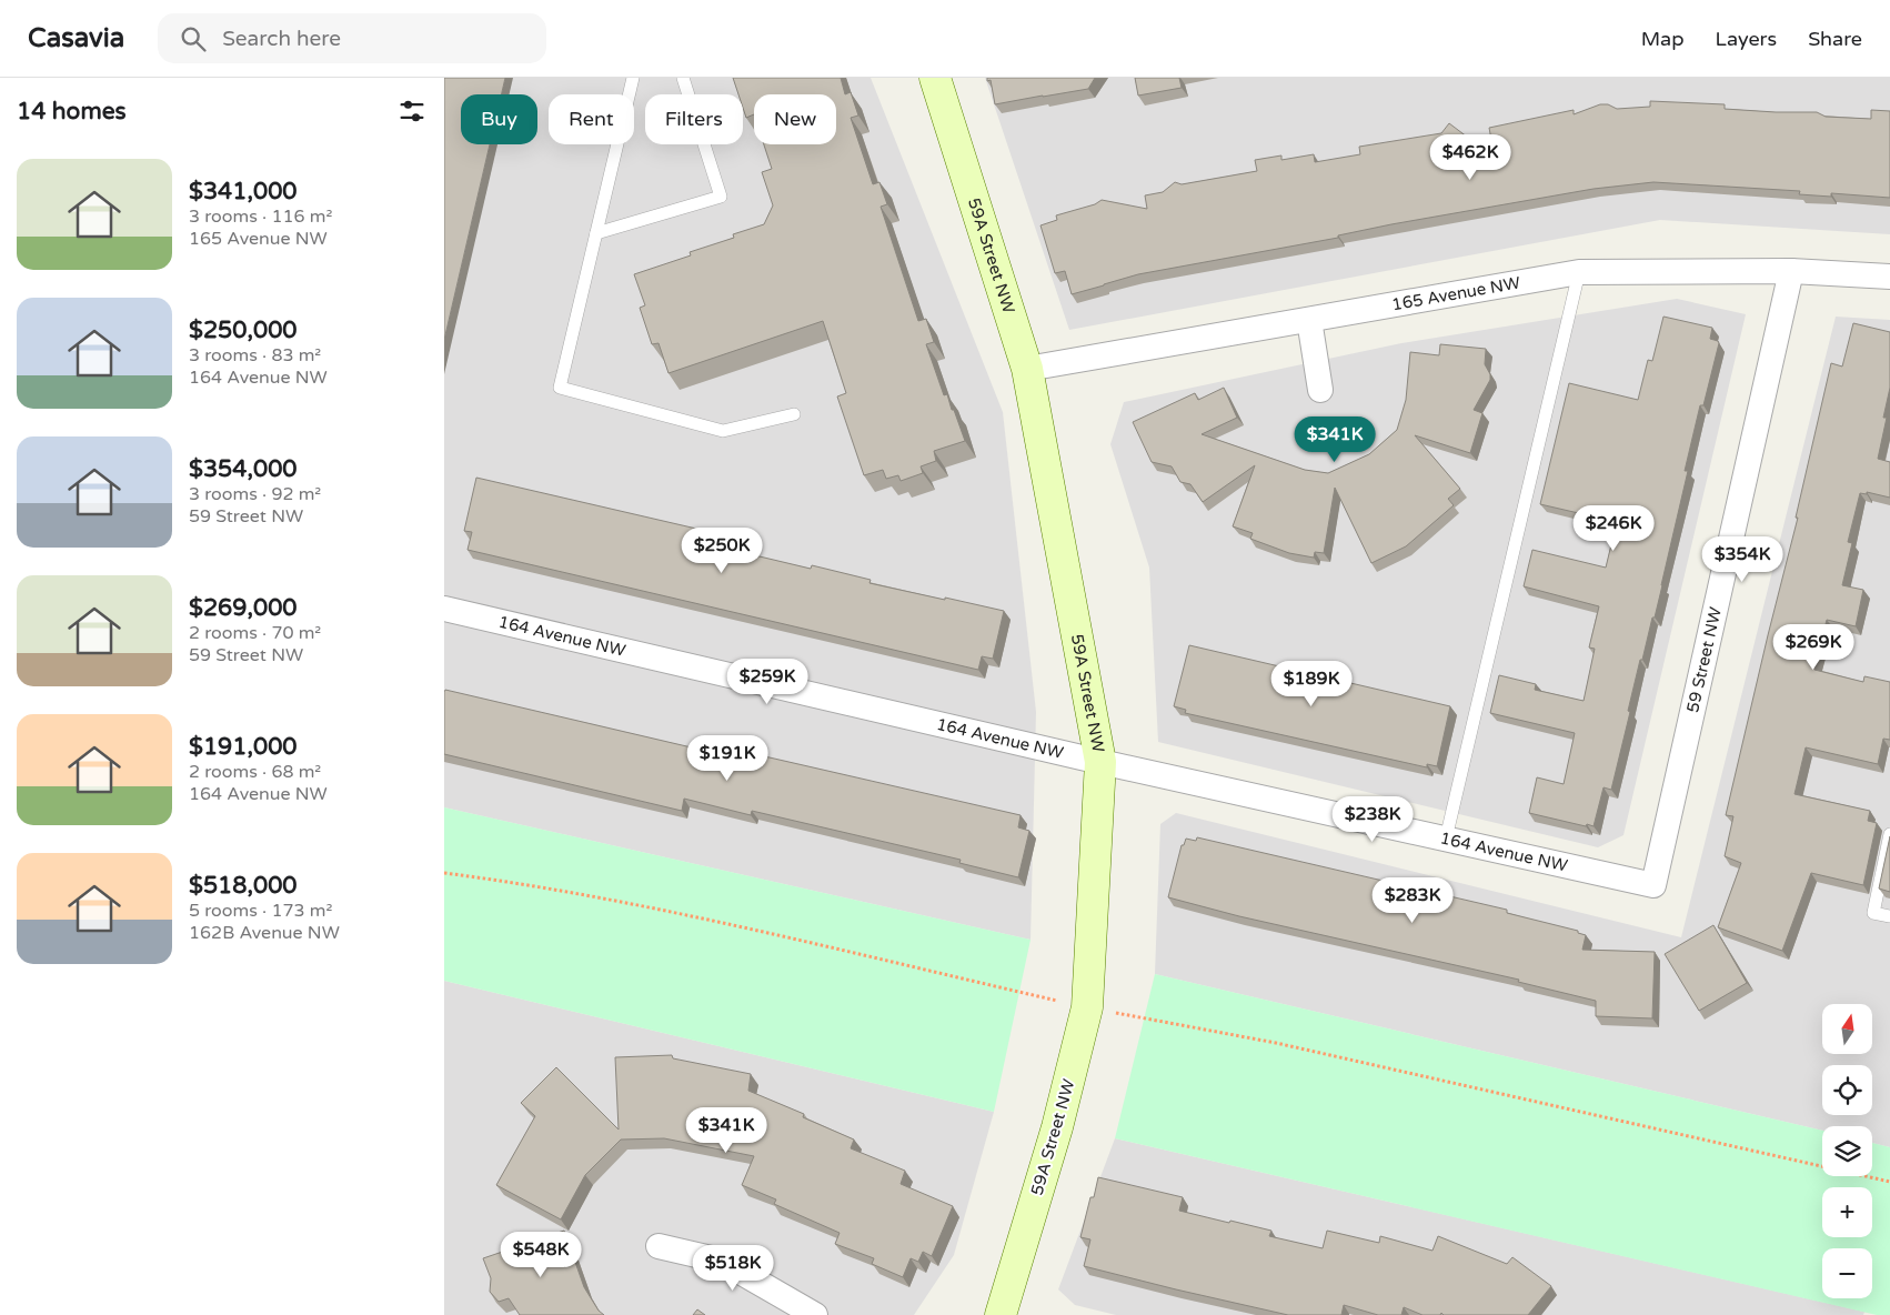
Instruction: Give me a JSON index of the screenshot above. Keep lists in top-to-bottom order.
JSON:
{
  "streets": {
    "street": [
      "59A Street NW",
      "165 Avenue NW",
      "164 Avenue NW",
      "59 Street NW"
    ]
  },
  "crossings": [
    ["59A Street NW", "165 Avenue NW"],
    ["59A Street NW", "164 Avenue NW"],
    ["165 Avenue NW", "59 Street NW"],
    ["164 Avenue NW", "59 Street NW"]
  ],
  "north": "top",
  "page": {
    "header": "Casavia",
    "search": "Search here",
    "nav": ["Map", "Layers", "Share"],
    "heading": "14 homes",
    "chip": [
      "Buy",
      "Rent",
      "Filters",
      "New"
    ],
    "price": [
      "$462K",
      "$341K",
      "$246K",
      "$250K",
      "$354K",
      "$269K",
      "$259K",
      "$189K",
      "$191K",
      "$238K",
      "$283K",
      "$341K",
      "$548K",
      "$518K"
    ],
    "list": [
      {
        "name": "$341,000",
        "note": "3 rooms · 116 m² · 165 Avenue NW"
      },
      {
        "name": "$250,000",
        "note": "3 rooms · 83 m² · 164 Avenue NW"
      },
      {
        "name": "$354,000",
        "note": "3 rooms · 92 m² · 59 Street NW"
      },
      {
        "name": "$269,000",
        "note": "2 rooms · 70 m² · 59 Street NW"
      },
      {
        "name": "$191,000",
        "note": "2 rooms · 68 m² · 164 Avenue NW"
      },
      {
        "name": "$518,000",
        "note": "5 rooms · 173 m² · 162B Avenue NW"
      }
    ],
    "map_buttons": ["+", "−"]
  }
}
